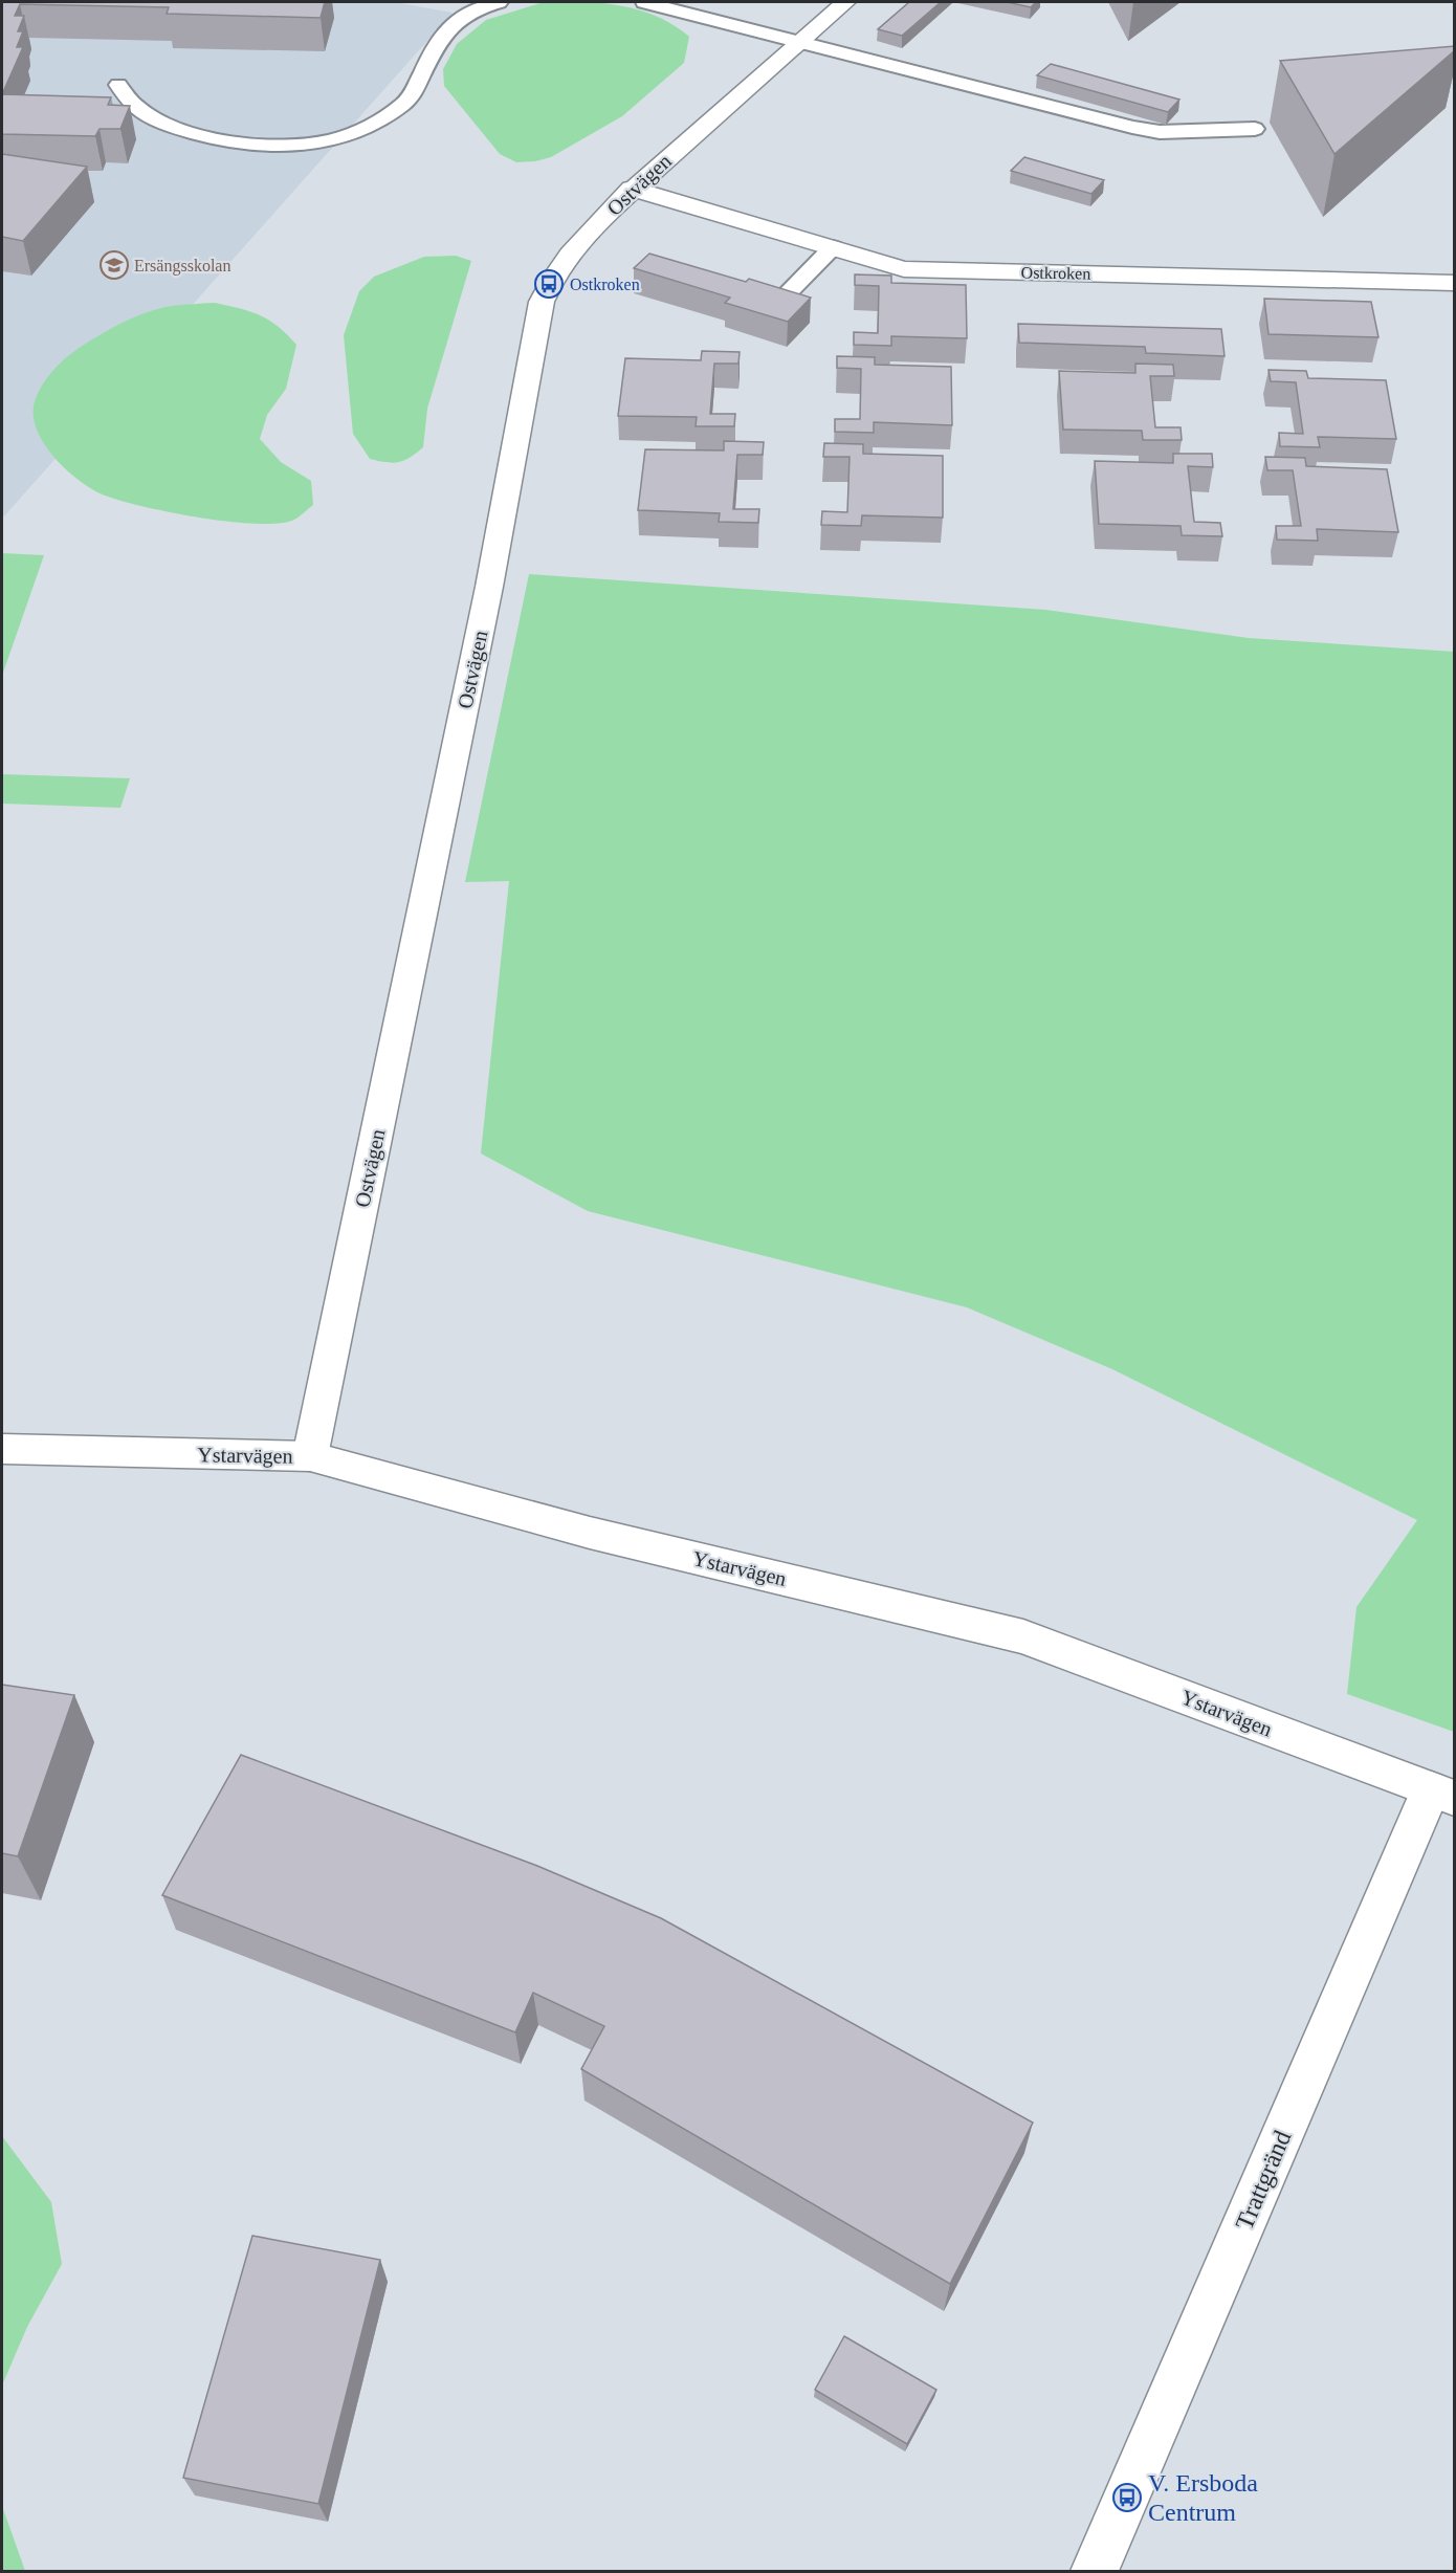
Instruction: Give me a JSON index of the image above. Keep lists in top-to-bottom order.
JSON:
{
  "streets": {
    "street": [
      "Ostvägen",
      "Ostkroken",
      "Ystarvägen",
      "Trattgränd"
    ]
  },
  "crossings": [
    ["Ostvägen", "Ostkroken"],
    ["Ostvägen", "Ystarvägen"],
    ["Ystarvägen", "Trattgränd"]
  ],
  "places": {
    "school or university": ["Ersängsskolan"],
    "bus stop": ["Ostkroken", "V. Ersboda Centrum"]
  }
}
